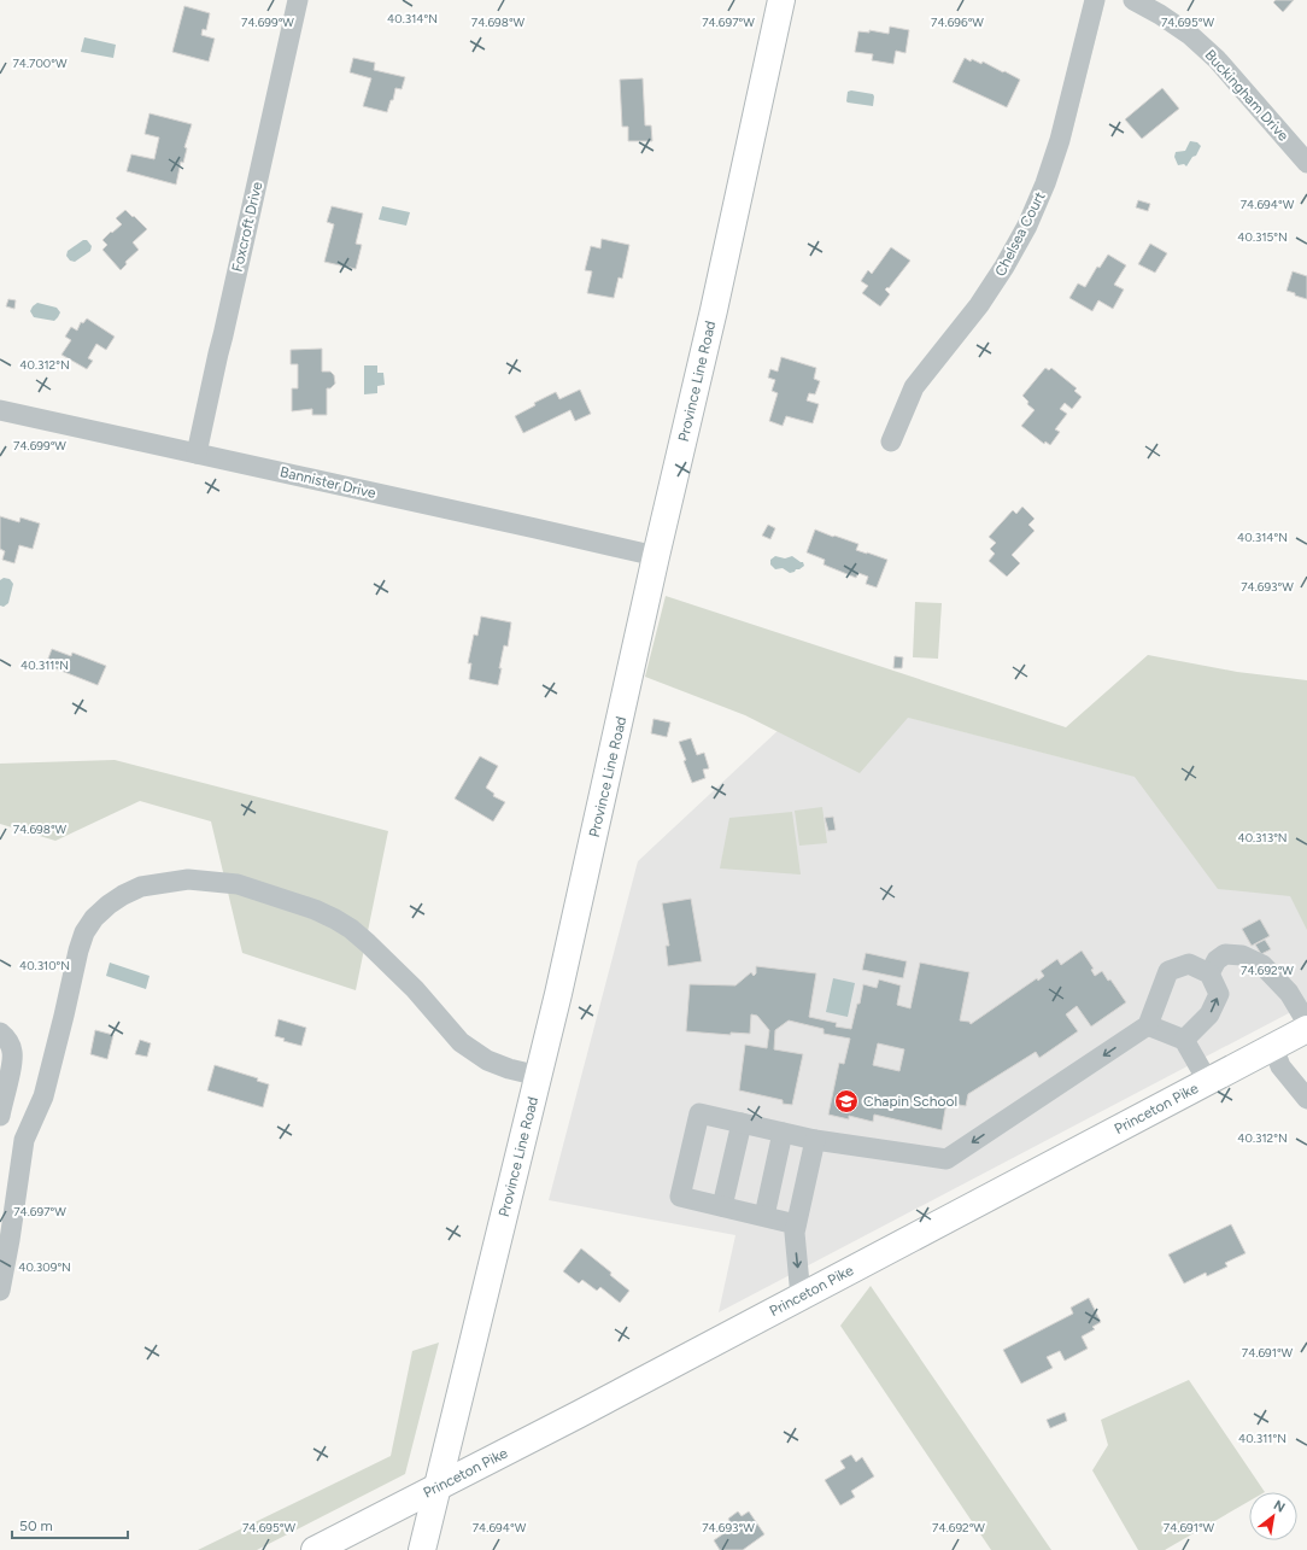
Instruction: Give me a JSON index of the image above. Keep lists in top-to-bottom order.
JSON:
{
  "streets": {
    "main road": ["Province Line Road", "Princeton Pike"],
    "street": [
      "Buckingham Drive",
      "Foxcroft Drive",
      "Chelsea Court",
      "Bannister Drive"
    ]
  },
  "crossings": [
    ["Foxcroft Drive", "Bannister Drive"],
    ["Province Line Road", "Bannister Drive"],
    ["Province Line Road", "Princeton Pike"]
  ],
  "places": {
    "school or university": ["Chapin School"]
  },
  "scale_bar": "50 m",
  "north": "top right",
  "coordinates": [
    "40.314°N",
    "74.699°W",
    "74.698°W",
    "74.697°W",
    "74.696°W",
    "74.695°W",
    "74.700°W",
    "74.694°W",
    "40.315°N",
    "40.312°N",
    "74.693°W",
    "40.311°N",
    "40.313°N",
    "40.310°N",
    "74.692°W",
    "40.309°N",
    "74.691°W"
  ]
}
